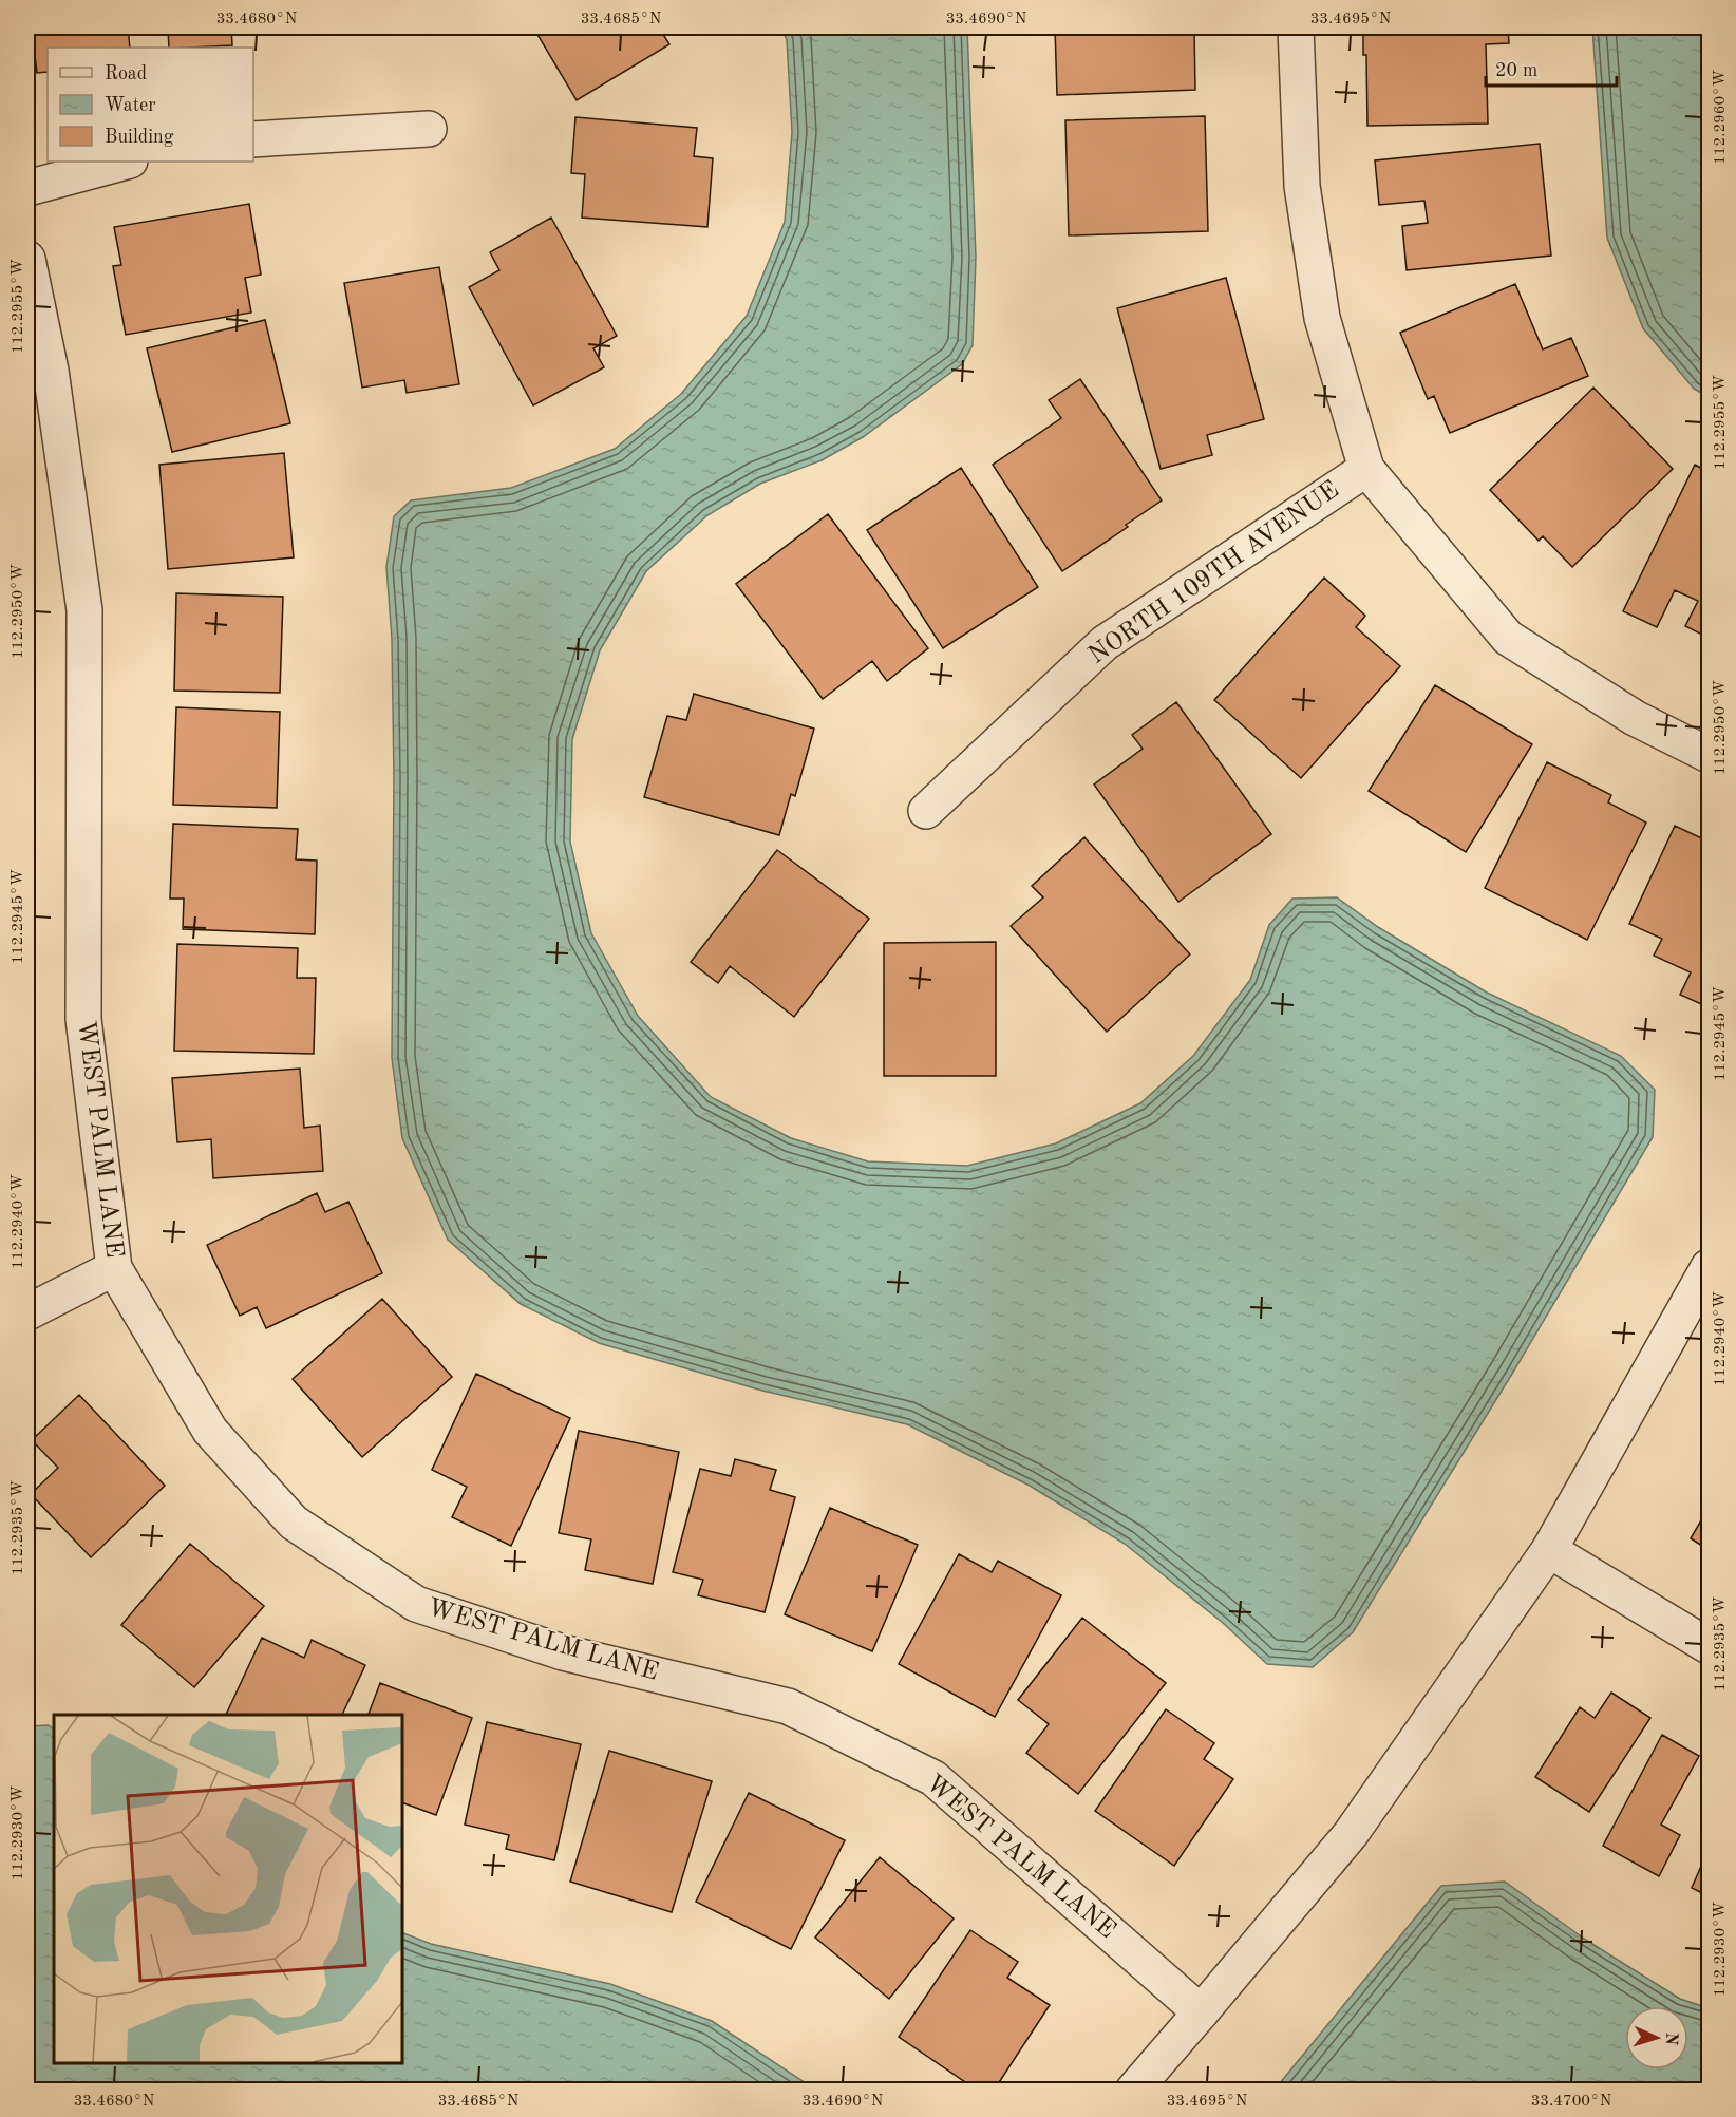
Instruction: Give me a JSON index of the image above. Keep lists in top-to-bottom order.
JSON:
{
  "streets": {
    "street": ["NORTH 109TH AVENUE", "WEST PALM LANE"]
  },
  "legend": ["Road", "Water", "Building"],
  "scale_bar": "20 m",
  "north": "right",
  "coordinates": [
    "33.4680°N",
    "33.4685°N",
    "33.4690°N",
    "33.4695°N",
    "112.2960°W",
    "112.2955°W",
    "112.2950°W",
    "112.2945°W",
    "112.2940°W",
    "112.2935°W",
    "112.2930°W",
    "33.4700°N"
  ]
}
